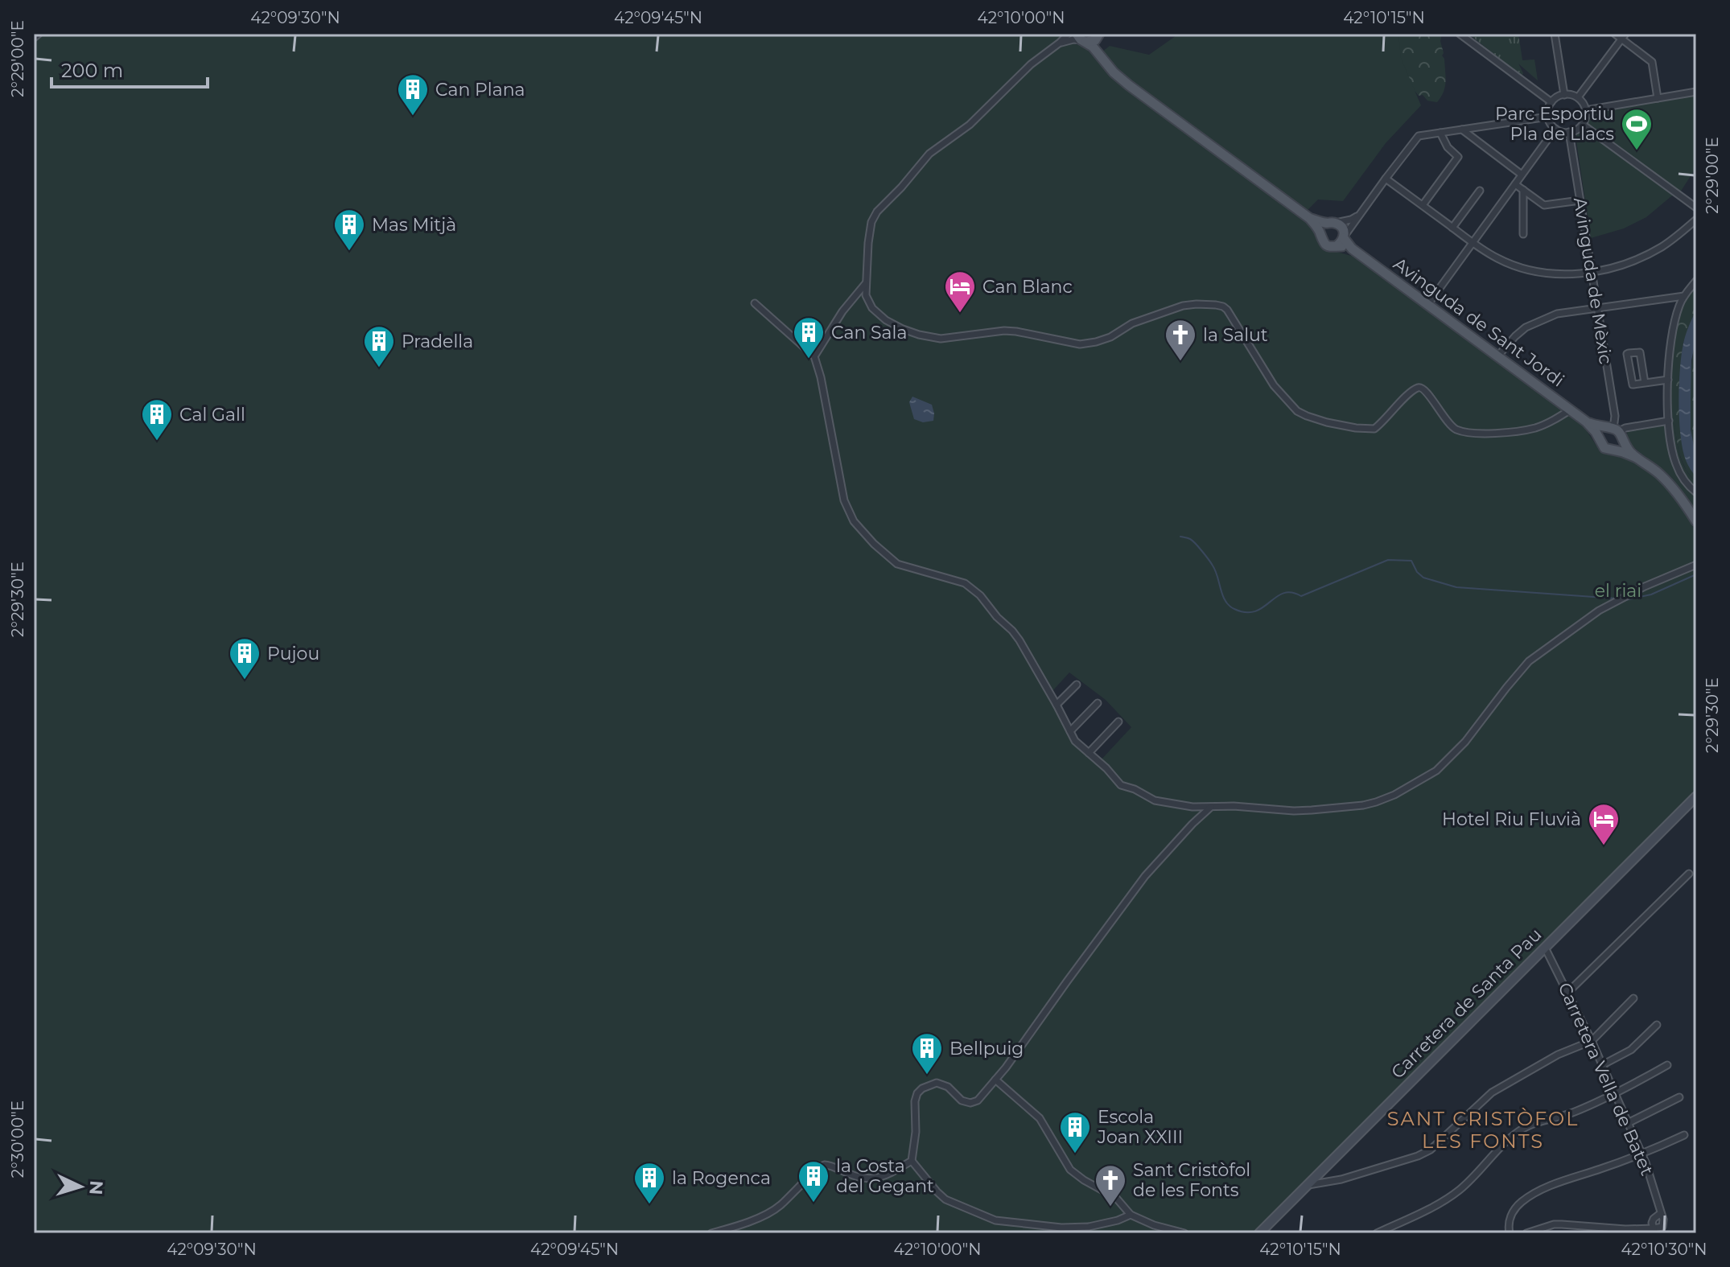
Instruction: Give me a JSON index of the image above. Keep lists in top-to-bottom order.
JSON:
{
  "streets": {
    "main road": ["Avinguda de Sant Jordi", "Carretera de Santa Pau"],
    "street": ["Avinguda de Mèxic", "Carretera Vella de Batet"]
  },
  "crossings": [
    ["Avinguda de Mèxic", "Avinguda de Sant Jordi"],
    ["Carretera de Santa Pau", "Carretera Vella de Batet"]
  ],
  "districts": ["SANT CRISTÒFOL LES FONTS"],
  "parks": ["el riai"],
  "places": {
    "building": [
      "Can Plana",
      "Mas Mitjà",
      "Can Sala",
      "Pradella",
      "Cal Gall",
      "Pujou",
      "Bellpuig",
      "Escola Joan XXIII",
      "la Costa del Gegant",
      "la Rogenca"
    ],
    "sports": ["Parc Esportiu Pla de Llacs"],
    "hotel": ["Can Blanc", "Hotel Riu Fluvià"],
    "church": ["la Salut", "Sant Cristòfol de les Fonts"]
  },
  "scale_bar": "200 m",
  "north": "right",
  "coordinates": [
    "42°09'30\"N",
    "42°09'45\"N",
    "42°10'00\"N",
    "42°10'15\"N",
    "2°29'00\"E",
    "2°29'30\"E",
    "2°30'00\"E",
    "42°10'30\"N"
  ]
}
